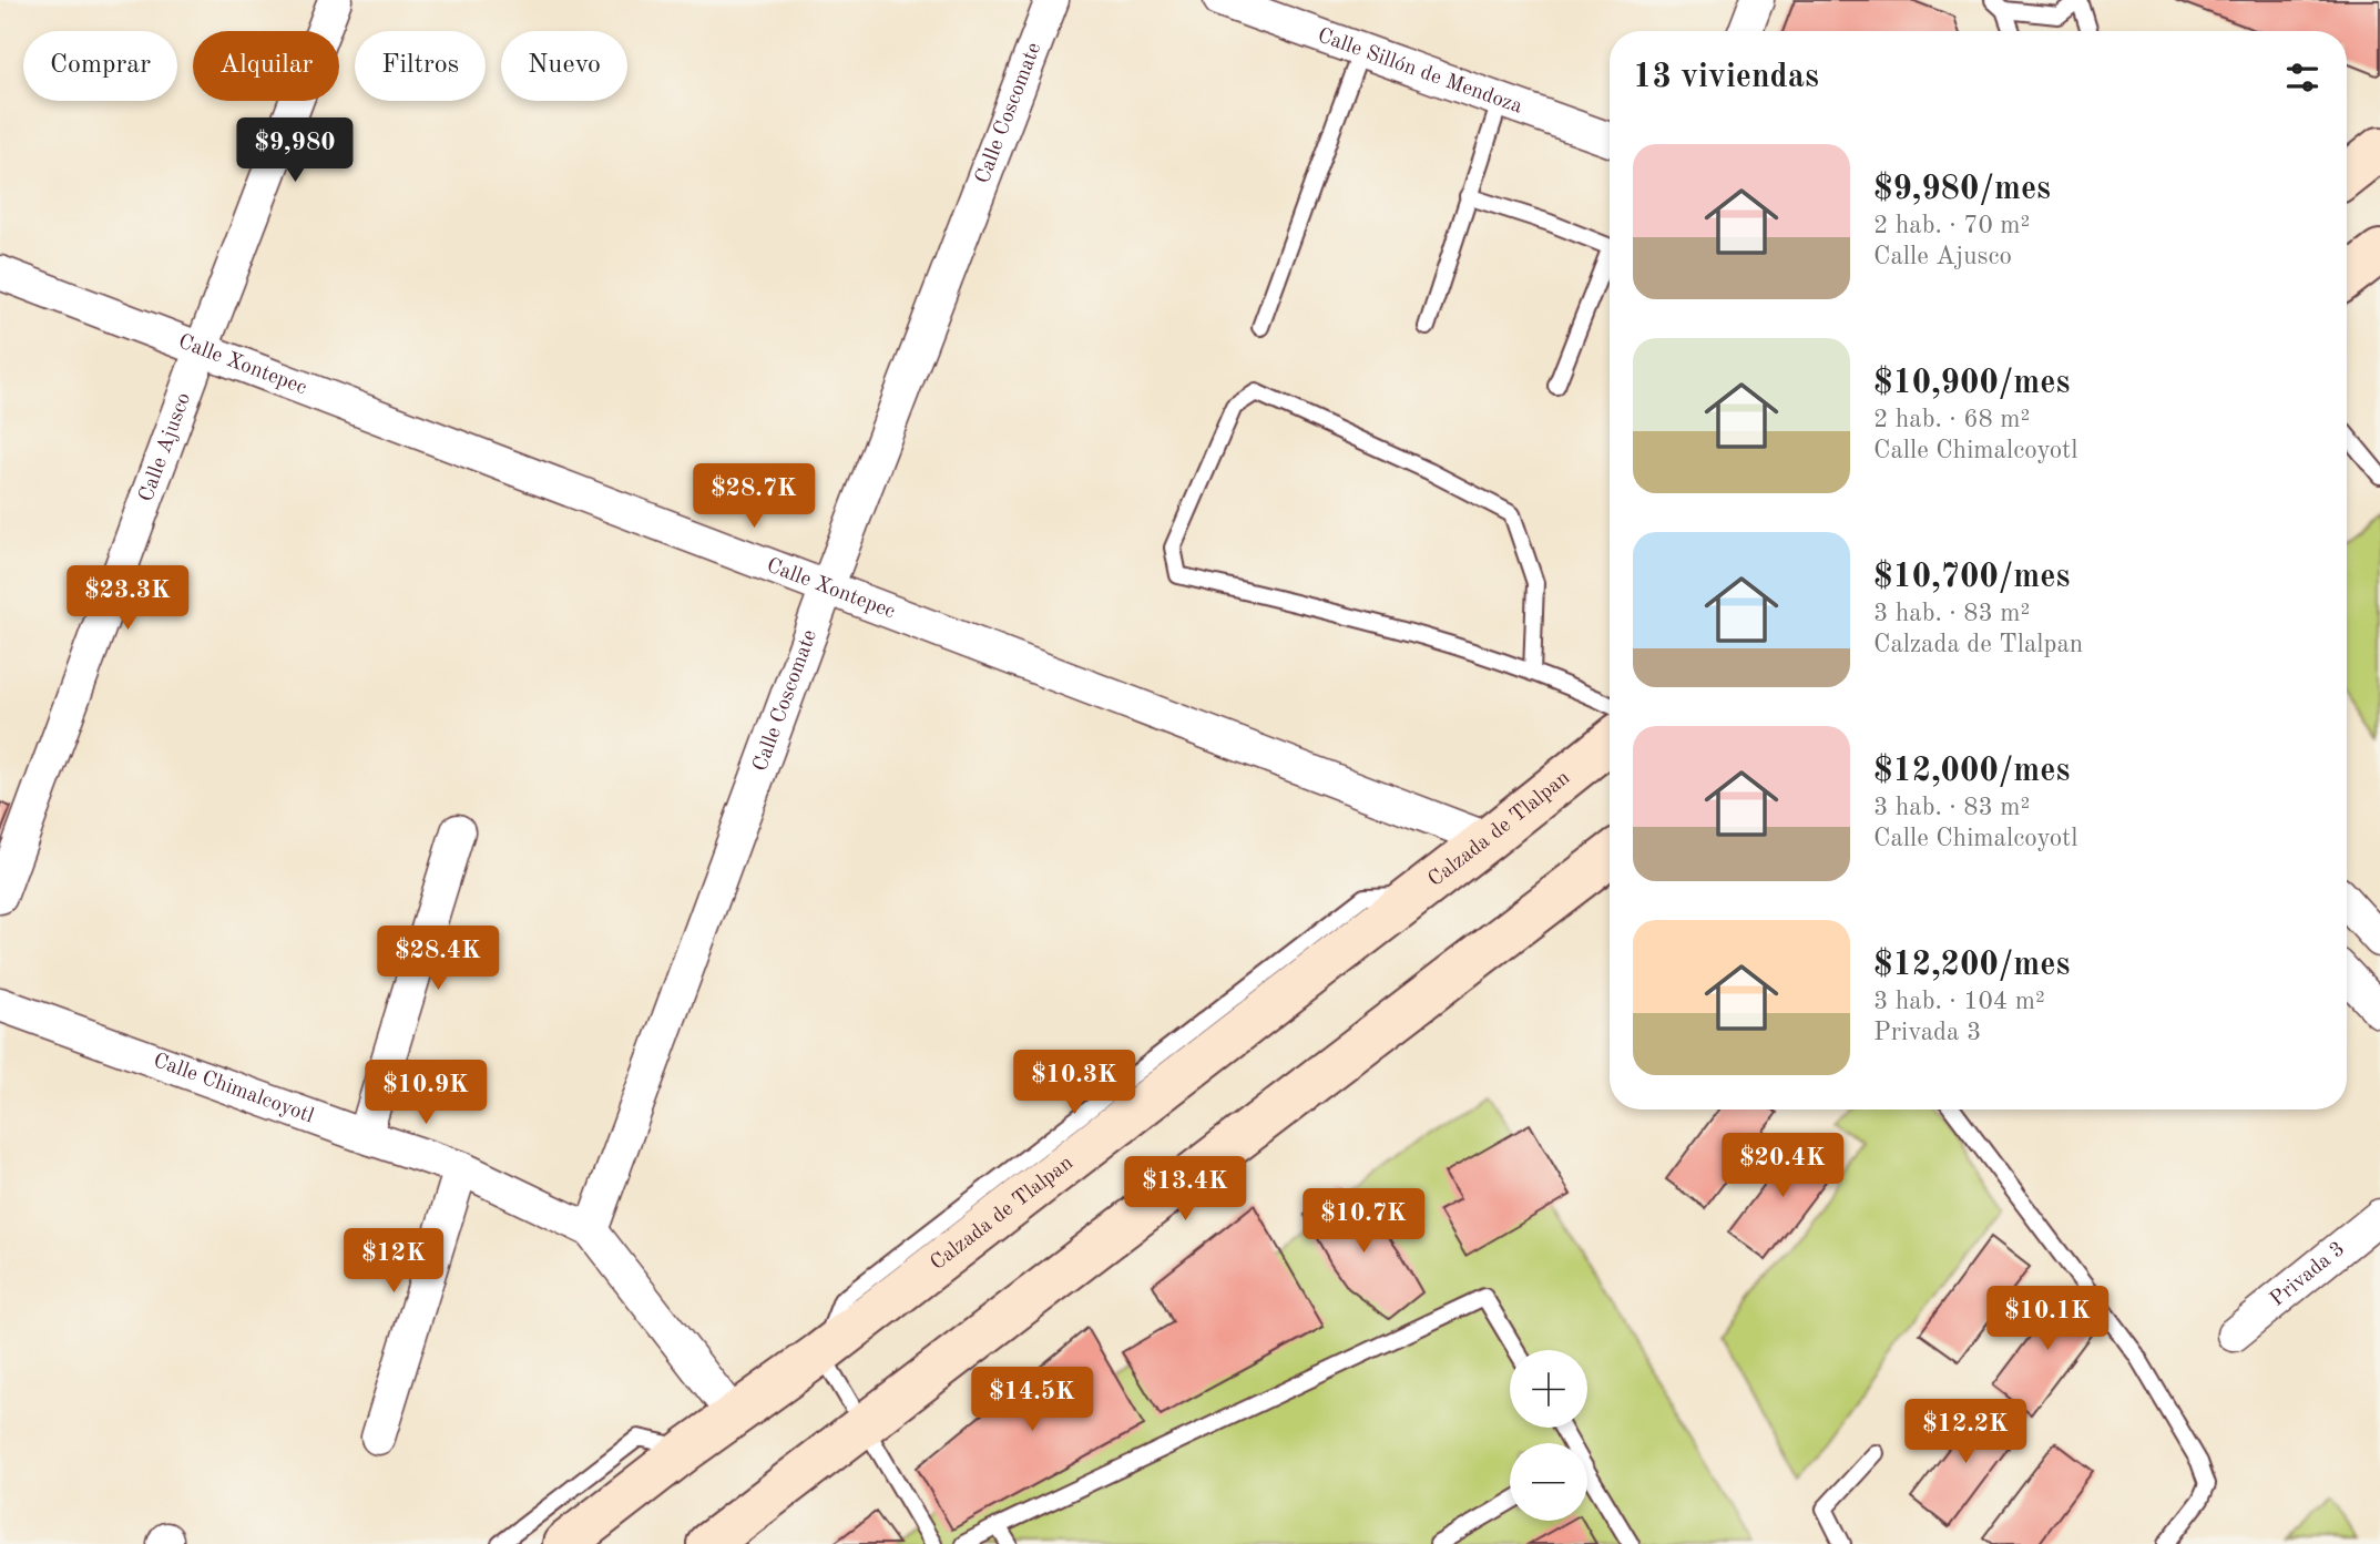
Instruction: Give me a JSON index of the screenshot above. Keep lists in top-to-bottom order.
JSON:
{
  "streets": {
    "main road": ["Calzada de Tlalpan"],
    "street": [
      "Calle Sillón de Mendoza",
      "Calle Coscomate",
      "Calle Xontepec",
      "Calle Ajusco",
      "Calle Chimalcoyotl",
      "Privada 3"
    ]
  },
  "crossings": [
    ["Calle Coscomate", "Calle Xontepec"],
    ["Calle Coscomate", "Calle Chimalcoyotl"],
    ["Calle Xontepec", "Calle Ajusco"],
    ["Calle Xontepec", "Calzada de Tlalpan"],
    ["Calzada de Tlalpan", "Calle Chimalcoyotl"]
  ],
  "page": {
    "chip": [
      "Comprar",
      "Alquilar",
      "Filtros",
      "Nuevo"
    ],
    "heading": "13 viviendas",
    "price": [
      "$9,980",
      "$28.7K",
      "$23.3K",
      "$28.4K",
      "$10.3K",
      "$10.9K",
      "$20.4K",
      "$13.4K",
      "$10.7K",
      "$12K",
      "$10.1K",
      "$14.5K",
      "$12.2K"
    ],
    "list": [
      {
        "name": "$9,980/mes",
        "note": "2 hab. · 70 m² · Calle Ajusco"
      },
      {
        "name": "$10,900/mes",
        "note": "2 hab. · 68 m² · Calle Chimalcoyotl"
      },
      {
        "name": "$10,700/mes",
        "note": "3 hab. · 83 m² · Calzada de Tlalpan"
      },
      {
        "name": "$12,000/mes",
        "note": "3 hab. · 83 m² · Calle Chimalcoyotl"
      },
      {
        "name": "$12,200/mes",
        "note": "3 hab. · 104 m² · Privada 3"
      }
    ],
    "map_buttons": ["+", "−"]
  }
}
